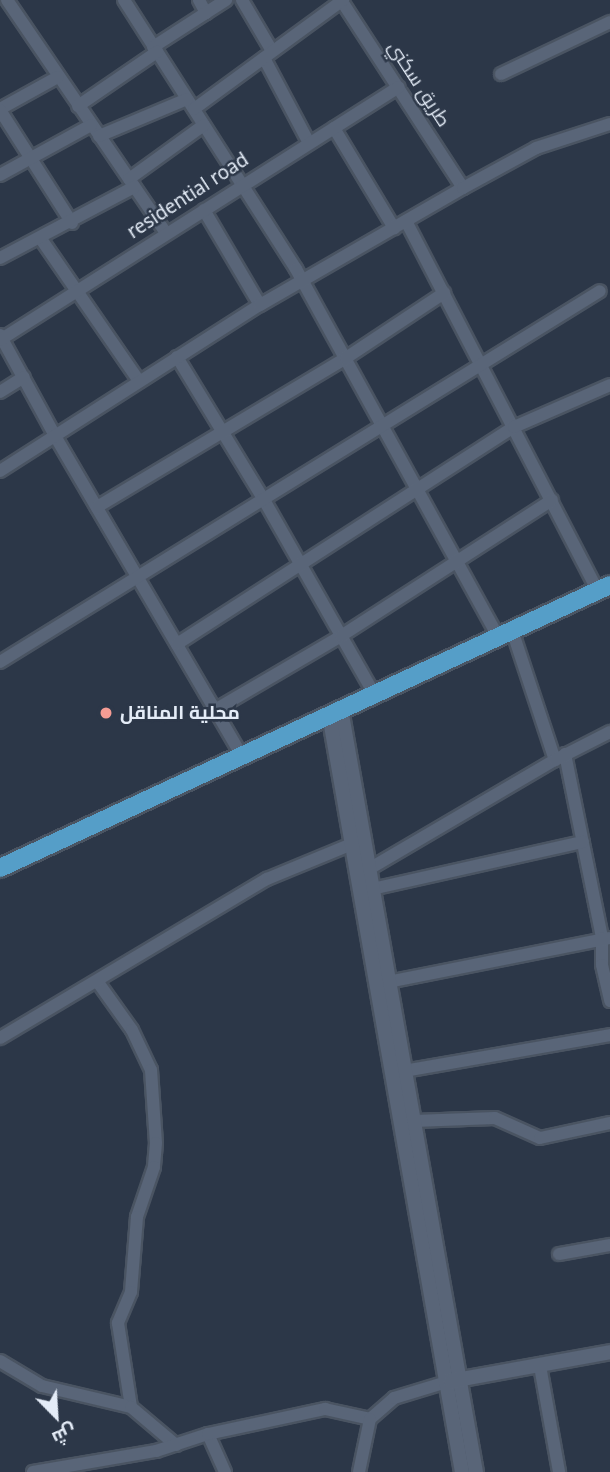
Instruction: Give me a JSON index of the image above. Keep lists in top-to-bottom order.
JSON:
{
  "streets": {
    "street": ["طريق سكني", "residential road"]
  },
  "crossings": [
    ["طريق سكني", "residential road"]
  ],
  "places": ["محلية المناقل"],
  "north": "bottom right"
}
